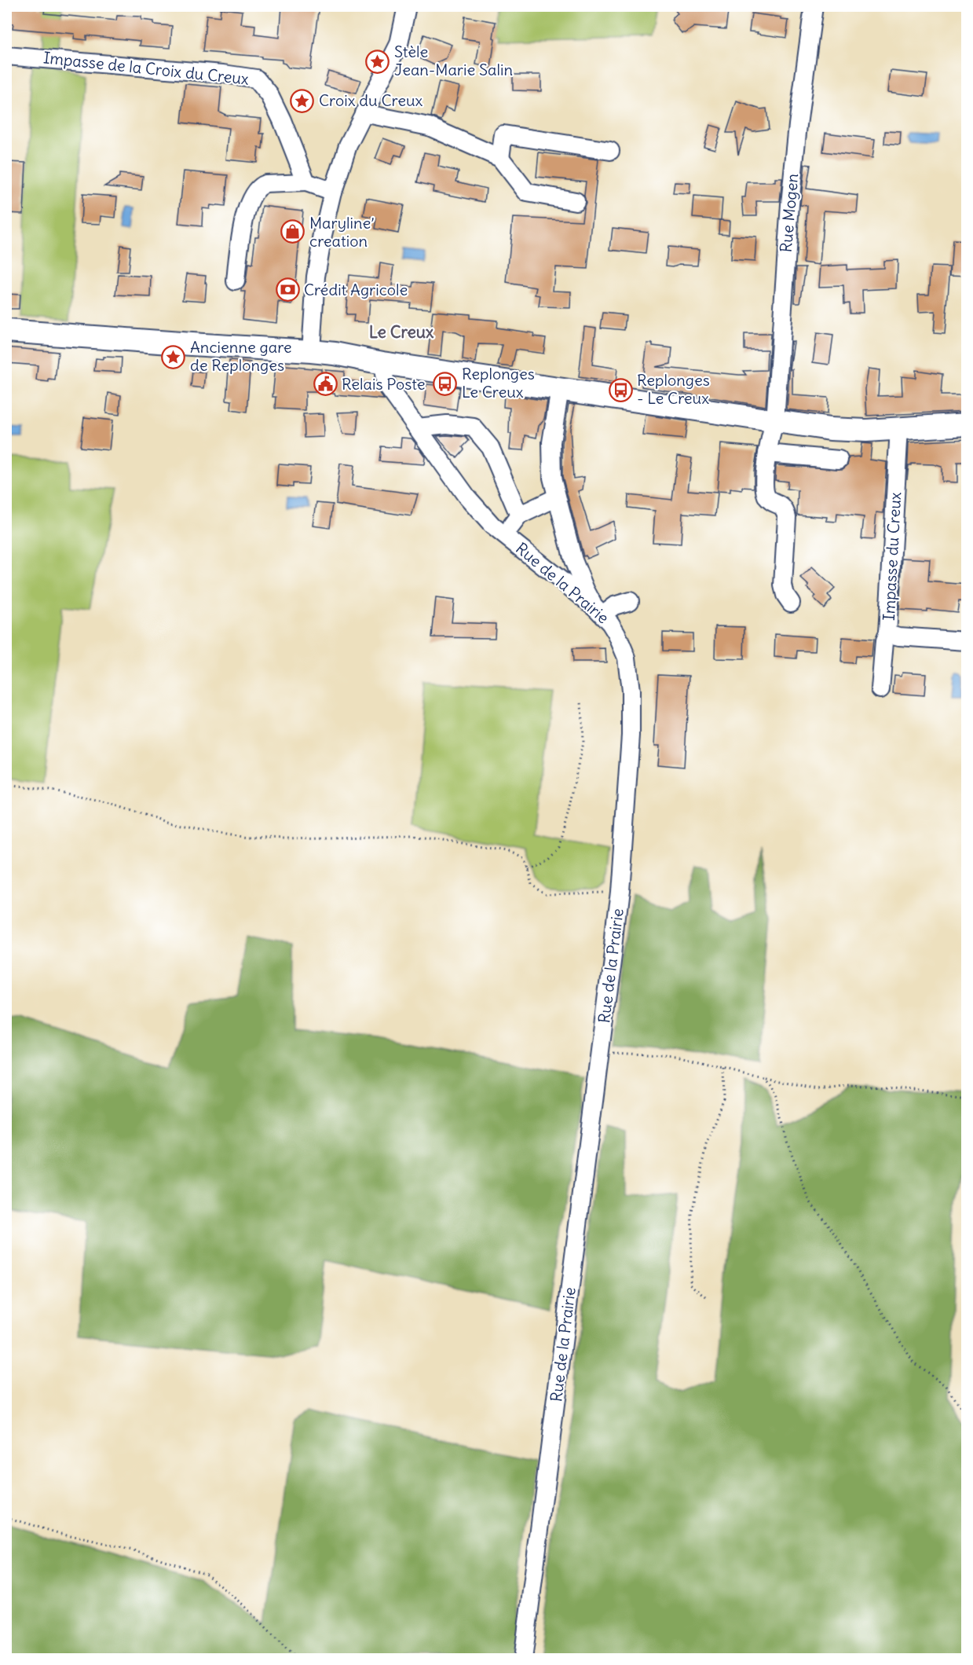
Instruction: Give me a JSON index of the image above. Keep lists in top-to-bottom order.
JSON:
{
  "streets": {
    "street": [
      "Impasse de la Croix du Creux",
      "Rue Mogen",
      "Impasse du Creux",
      "Rue de la Prairie"
    ]
  },
  "districts": ["Le Creux"],
  "places": {
    "place": ["Stèle Jean-Marie Salin", "Croix du Creux", "Ancienne gare de Replonges"],
    "shop": ["Maryline’ creation"],
    "bank": ["Crédit Agricole"],
    "bus stop": ["Replonges Le Creux", "Replonges - Le Creux"],
    "public building": ["Relais Poste"]
  }
}
